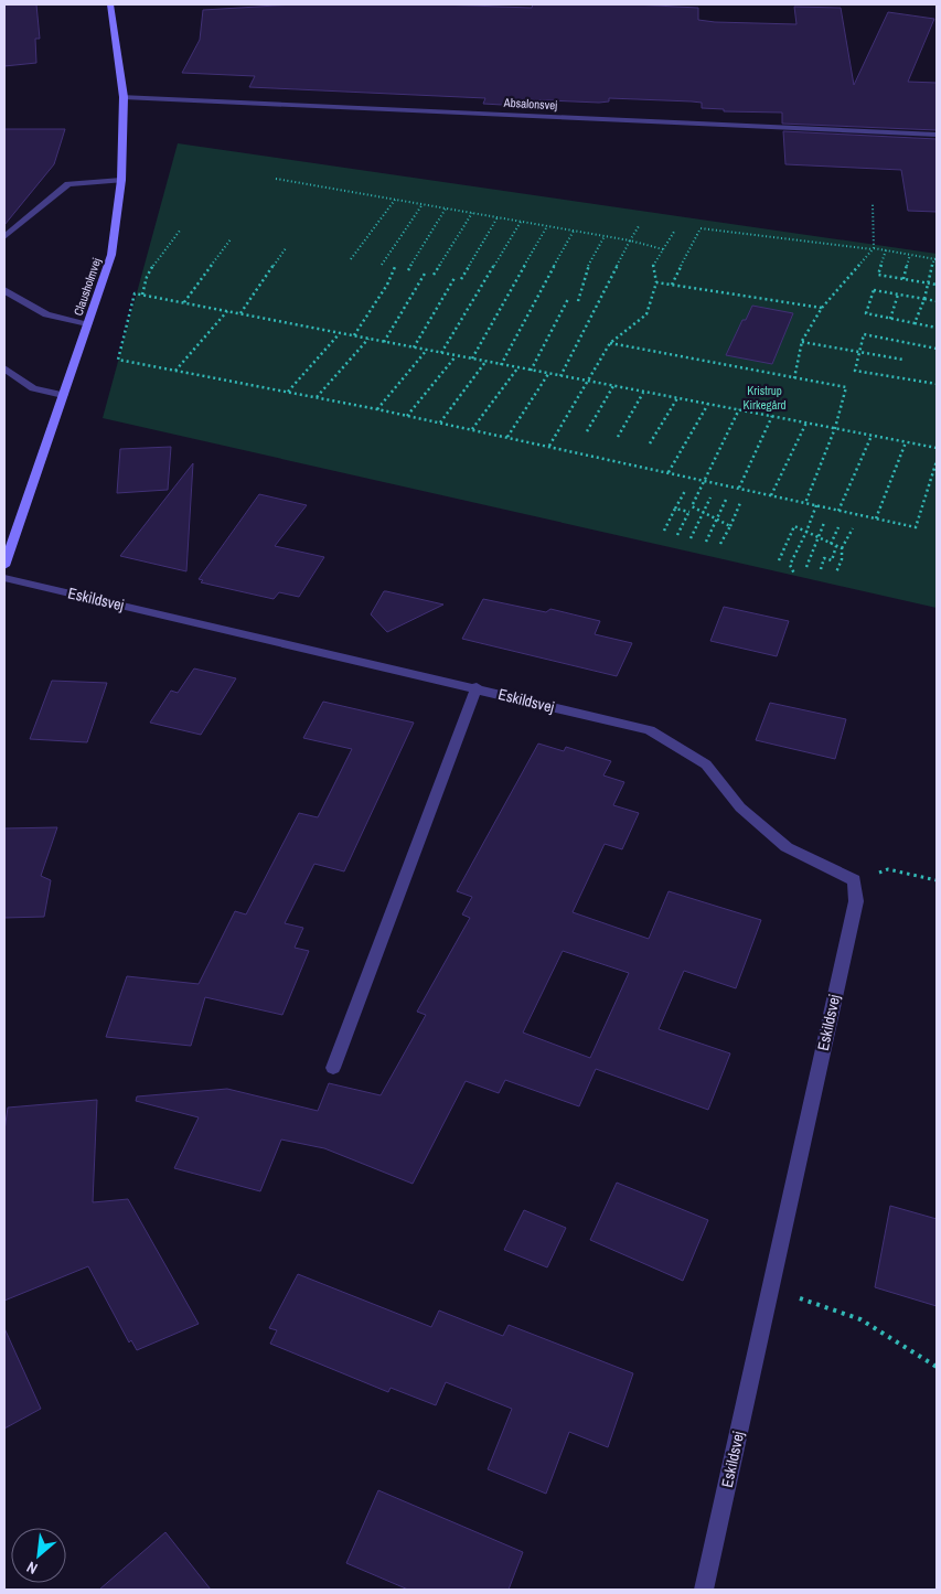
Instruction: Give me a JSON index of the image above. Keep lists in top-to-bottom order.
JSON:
{
  "streets": {
    "street": ["Absalonsvej", "Clausholmvej", "Eskildsvej"]
  },
  "crossings": [
    ["Absalonsvej", "Clausholmvej"]
  ],
  "parks": ["Kristrup Kirkegård"],
  "north": "bottom left"
}
